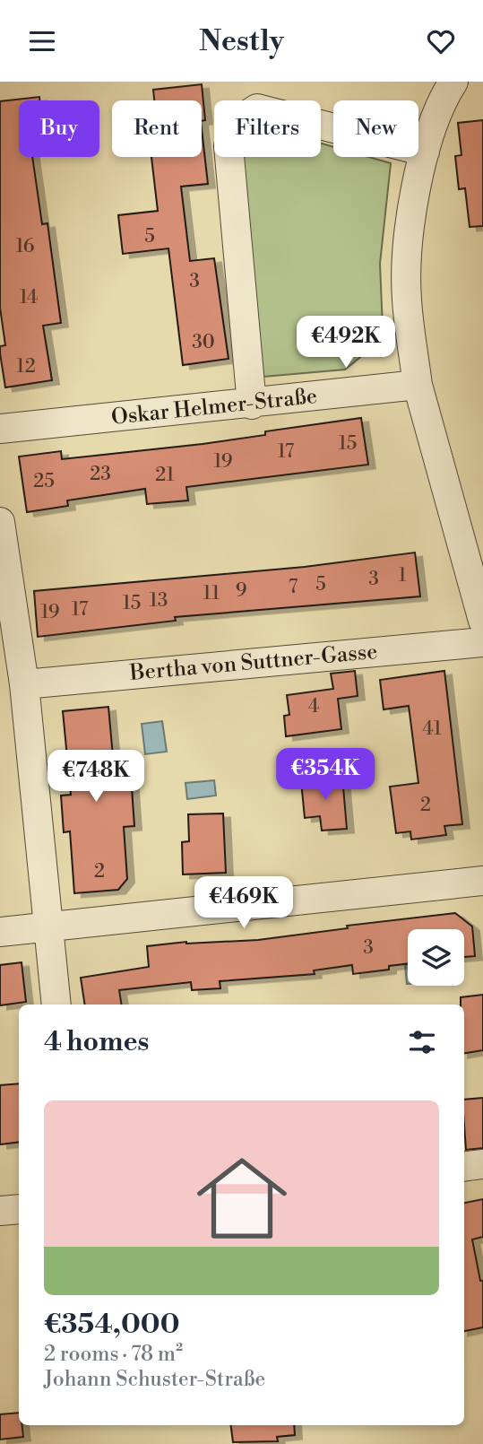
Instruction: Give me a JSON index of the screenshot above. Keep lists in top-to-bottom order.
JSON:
{
  "streets": {
    "street": ["Oskar Helmer-Straße", "Bertha von Suttner-Gasse"]
  },
  "house_numbers": [
    "5",
    "16",
    "3",
    "14",
    "30",
    "12",
    "15",
    "17",
    "19",
    "23",
    "21",
    "25",
    "1",
    "3",
    "5",
    "7",
    "9",
    "11",
    "13",
    "15",
    "17",
    "19",
    "4",
    "41",
    "2",
    "2",
    "3"
  ],
  "page": {
    "header": "Nestly",
    "chip": [
      "Buy",
      "Rent",
      "Filters",
      "New"
    ],
    "price": [
      "€492K",
      "€354K",
      "€748K",
      "€469K"
    ],
    "heading": "4 homes",
    "list": [
      {
        "name": "€354,000",
        "note": "2 rooms · 78 m² · Johann Schuster-Straße"
      }
    ]
  }
}
